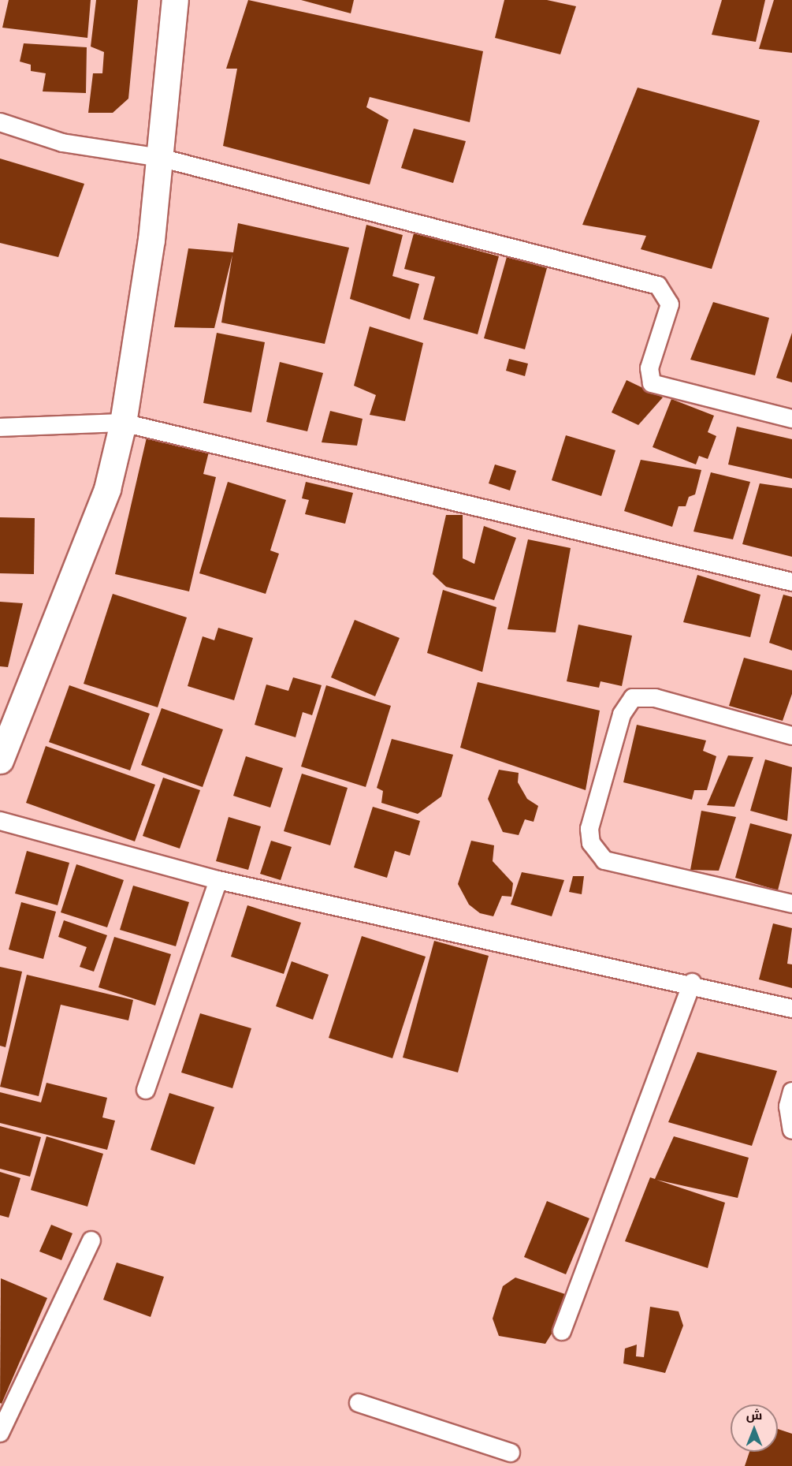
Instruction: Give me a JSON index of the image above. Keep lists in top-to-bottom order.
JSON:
{
  "north": "top"
}
